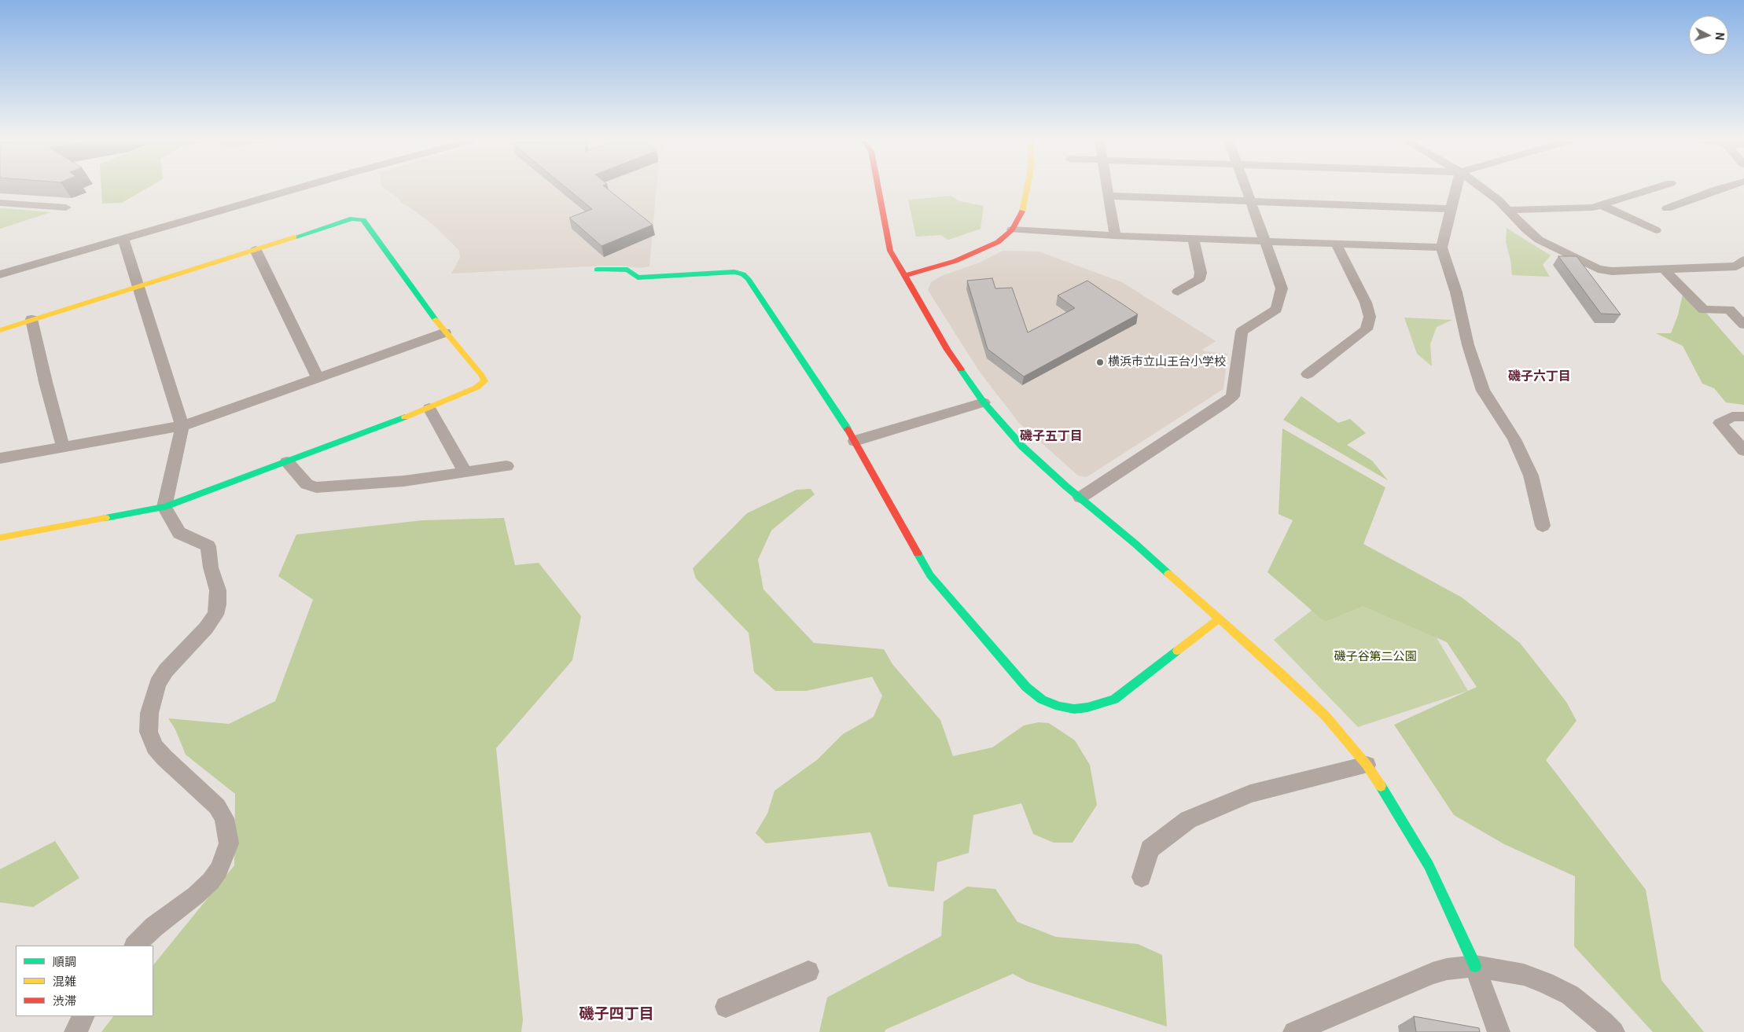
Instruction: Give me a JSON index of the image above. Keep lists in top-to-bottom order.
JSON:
{
  "districts": ["磯子六丁目", "磯子五丁目", "磯子四丁目"],
  "parks": ["磯子谷第二公園"],
  "places": ["横浜市立山王台小学校"],
  "legend": ["順調", "混雑", "渋滞"],
  "north": "right"
}
